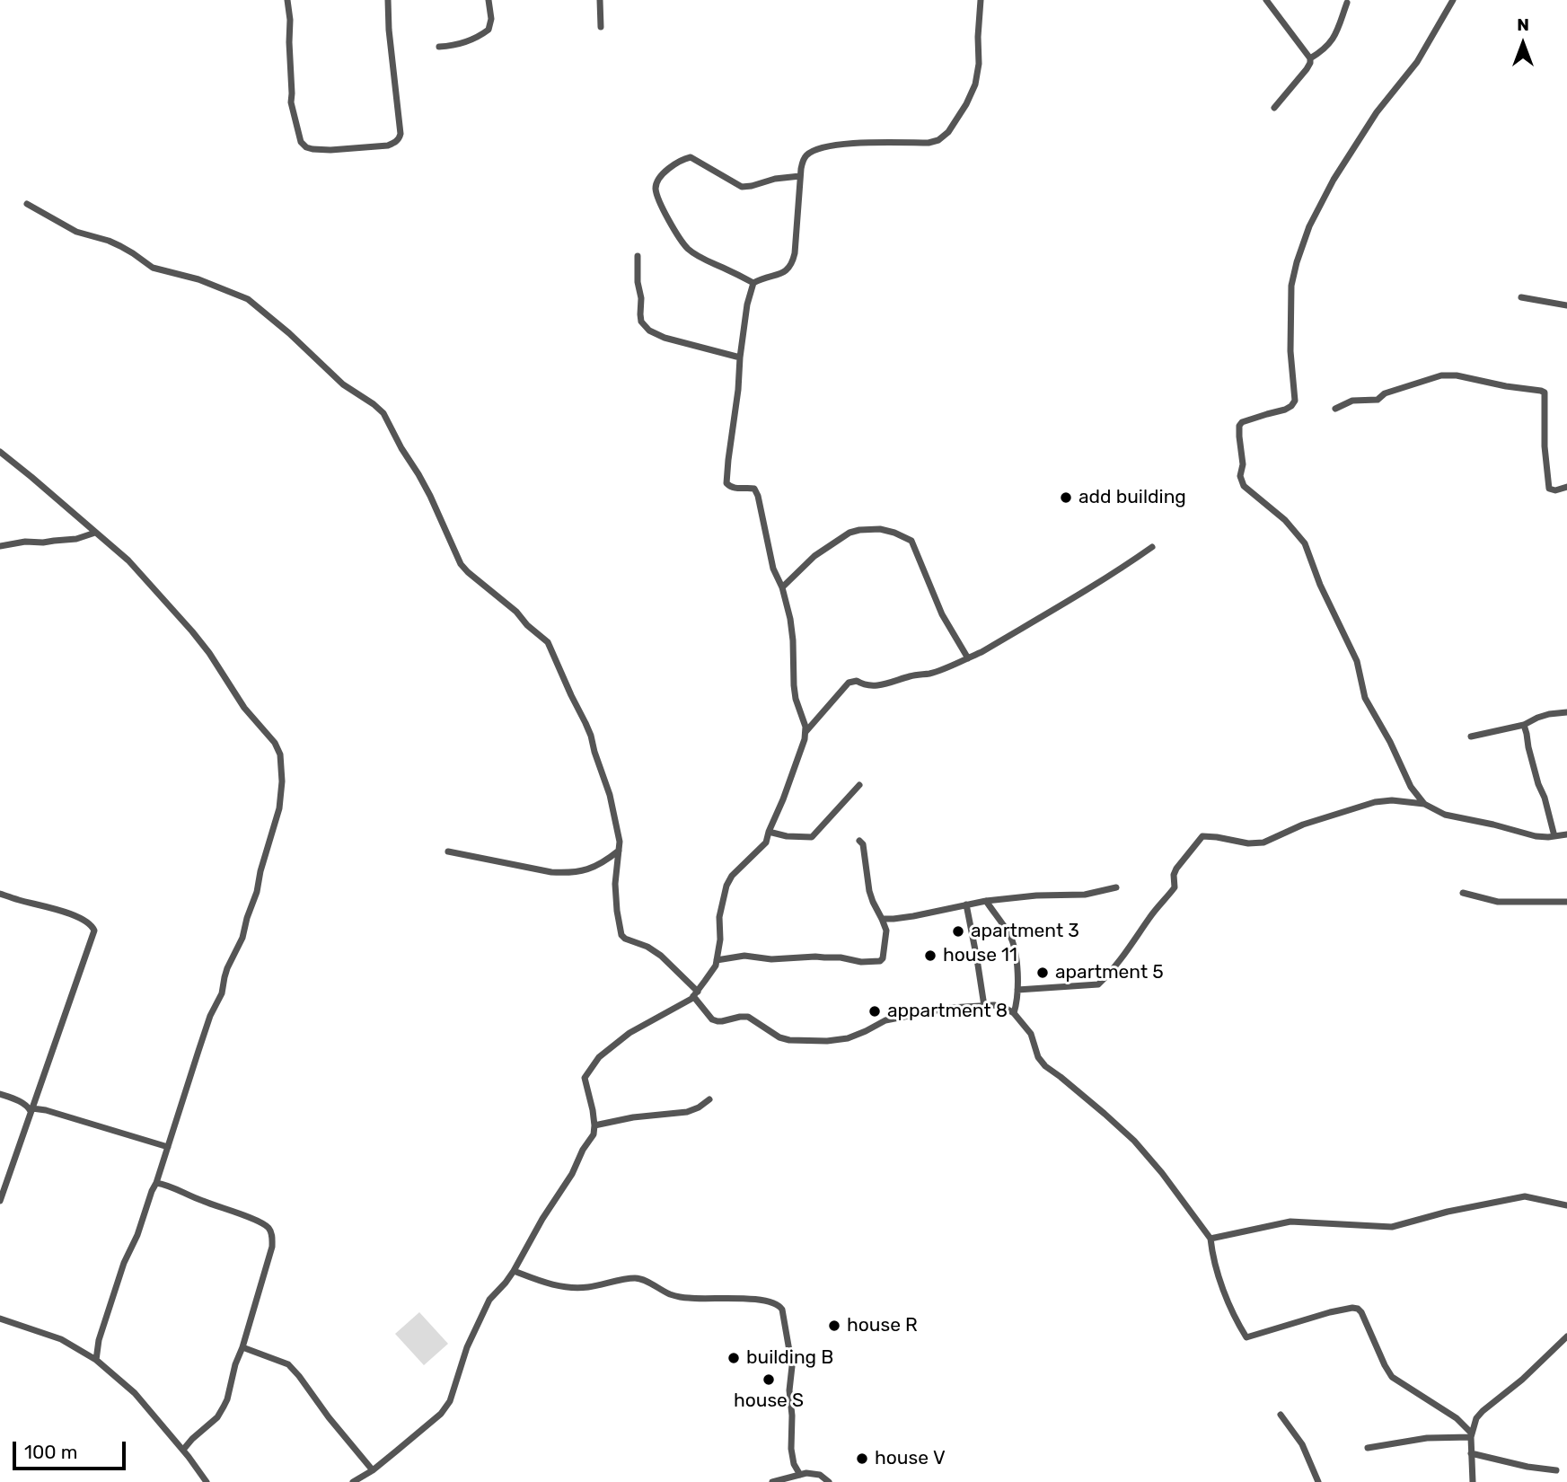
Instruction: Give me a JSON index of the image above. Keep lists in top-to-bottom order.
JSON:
{
  "places": [
    "add building",
    "apartment 3",
    "house 11",
    "apartment 5",
    "appartment 8",
    "house R",
    "building B",
    "house S",
    "house V"
  ],
  "scale_bar": "100 m",
  "north": "top"
}
